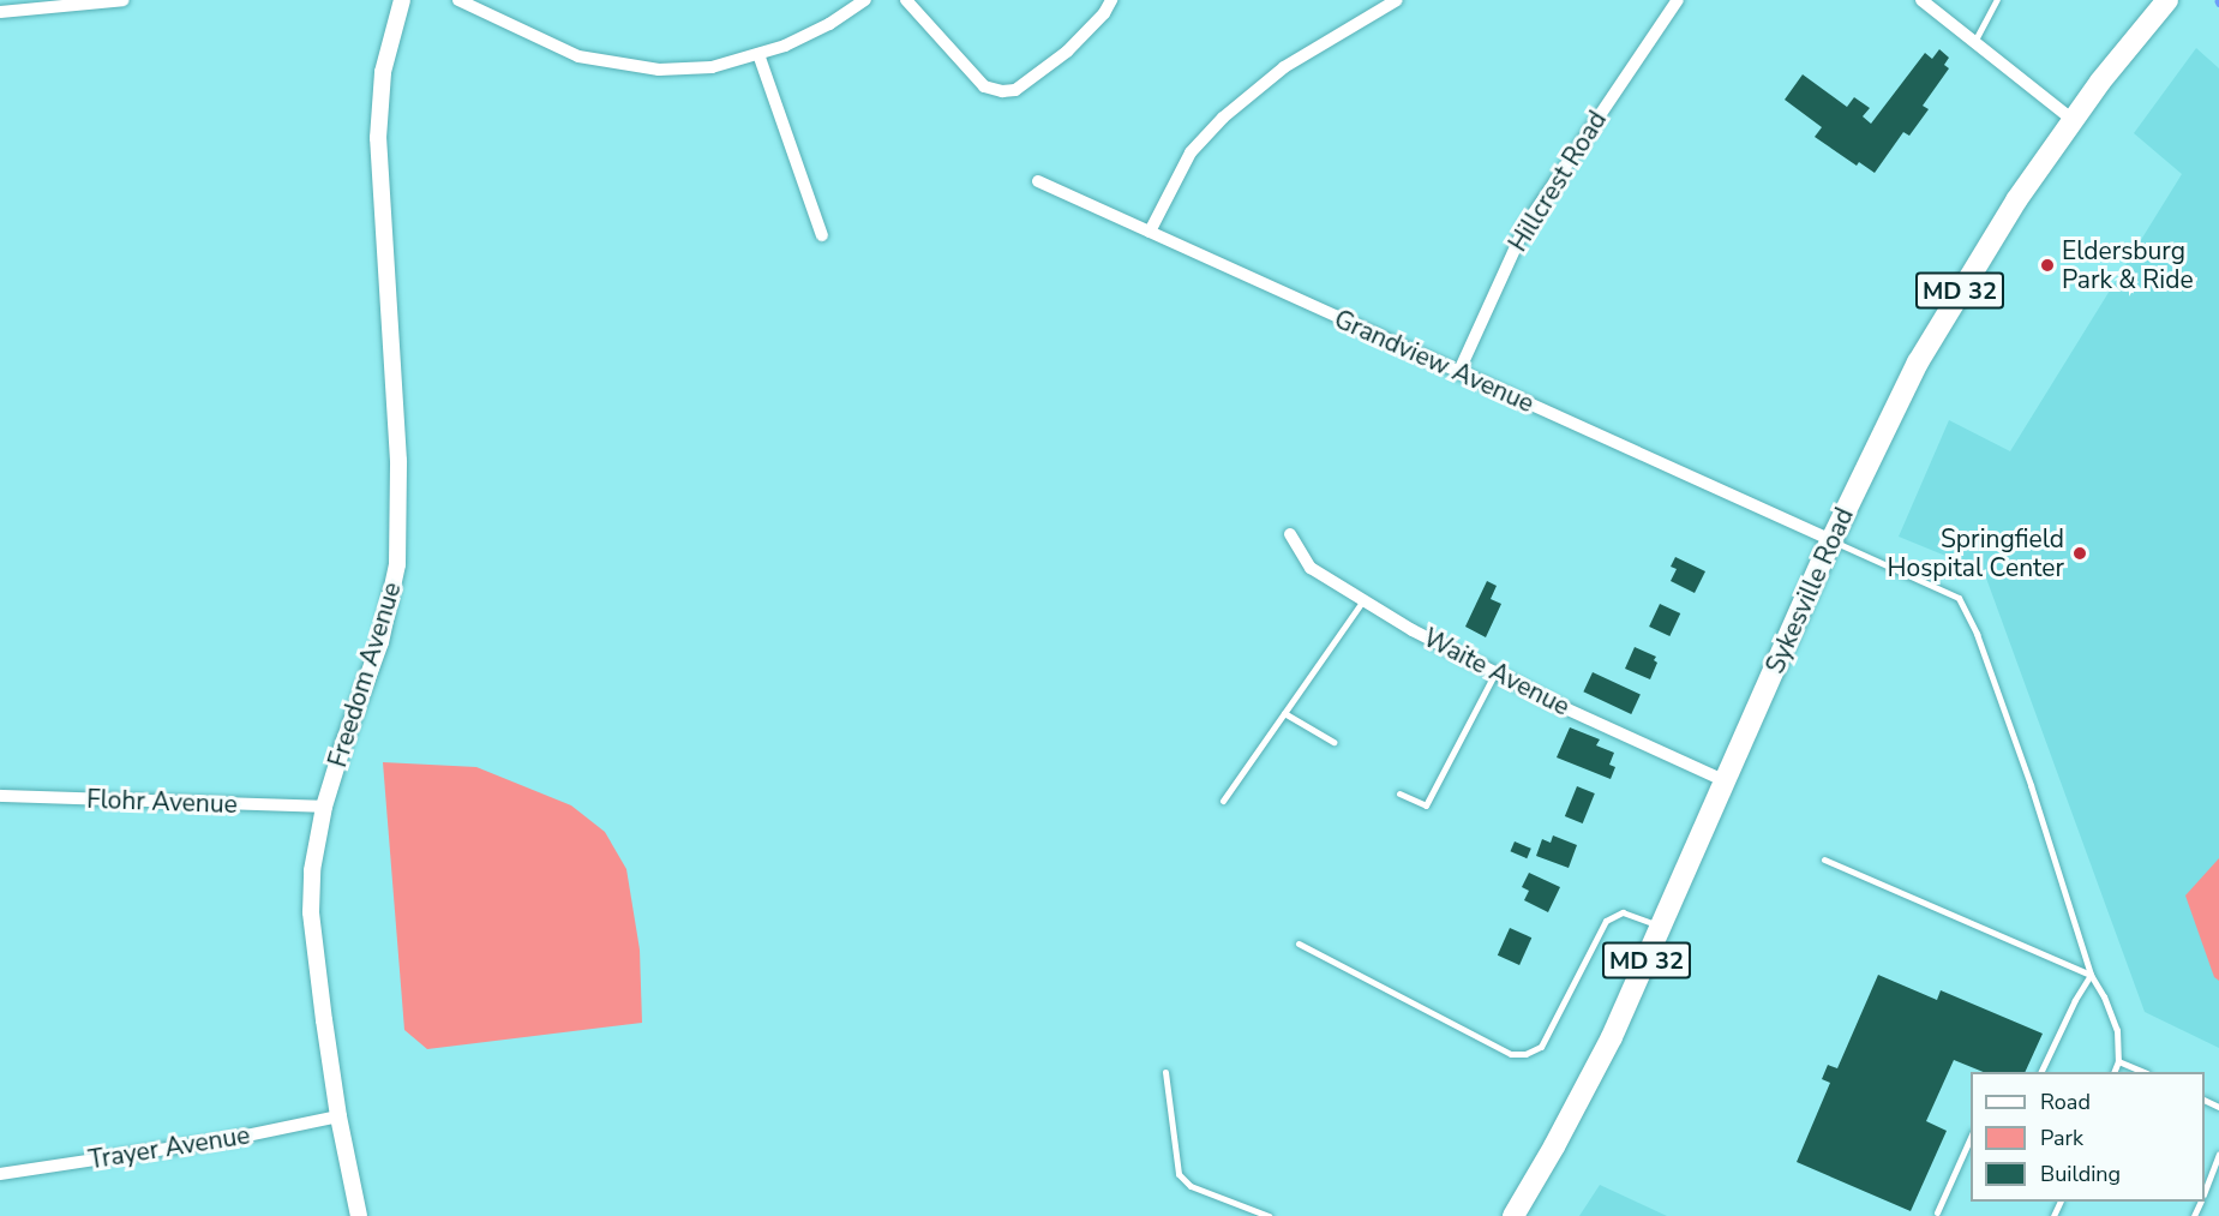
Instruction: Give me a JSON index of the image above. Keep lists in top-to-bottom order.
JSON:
{
  "streets": {
    "main road": ["MD 32", "Sykesville Road"],
    "street": [
      "Hillcrest Road",
      "Grandview Avenue",
      "Waite Avenue",
      "Freedom Avenue",
      "Flohr Avenue",
      "Trayer Avenue"
    ]
  },
  "crossings": [
    ["Hillcrest Road", "Grandview Avenue"],
    ["Grandview Avenue", "Sykesville Road"],
    ["Sykesville Road", "Waite Avenue"],
    ["Freedom Avenue", "Flohr Avenue"],
    ["Freedom Avenue", "Trayer Avenue"]
  ],
  "places": ["Eldersburg Park & Ride", "Springfield Hospital Center"],
  "legend": ["Road", "Park", "Building"]
}
